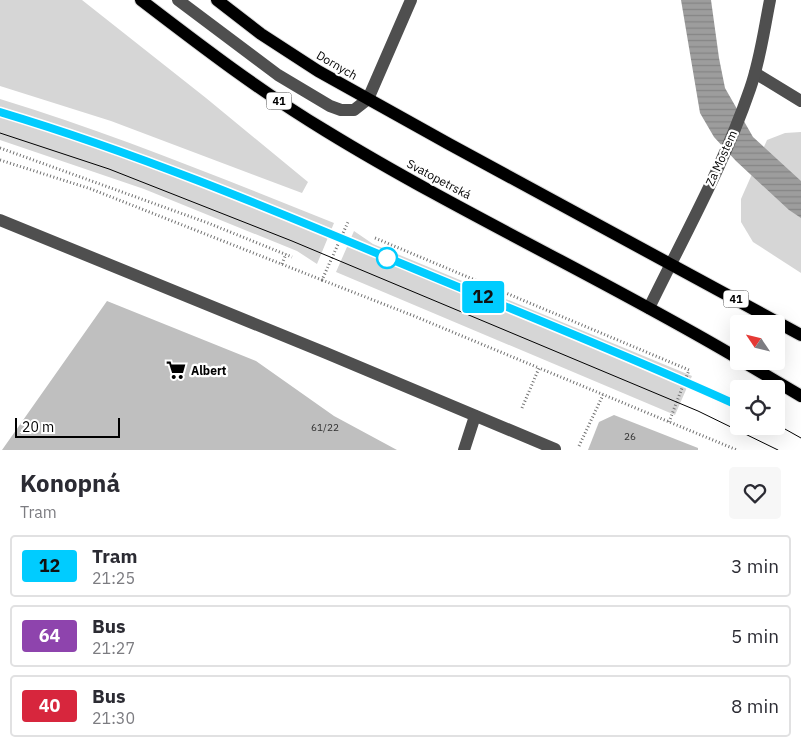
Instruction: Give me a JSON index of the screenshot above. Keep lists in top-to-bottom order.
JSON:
{
  "streets": {
    "main road": ["Dornych", "41", "Svatopetrská"],
    "street": ["Za Mostem"]
  },
  "crossings": [
    ["Dornych", "41"],
    ["Dornych", "Za Mostem"],
    ["41", "Za Mostem"],
    ["Za Mostem", "Svatopetrská"]
  ],
  "places": {
    "supermarket": ["Albert"]
  },
  "lines": ["tram line 12"],
  "house_numbers": ["61/22", "26"],
  "scale_bar": "20 m",
  "north": "top left",
  "page": {
    "on_map": "12",
    "scale": "20 m",
    "heading": ["Konopná", "Tram"],
    "list": [
      {
        "mark": "12",
        "name": "Tram",
        "note": "21:25",
        "value": "3 min"
      },
      {
        "mark": "64",
        "name": "Bus",
        "note": "21:27",
        "value": "5 min"
      },
      {
        "mark": "40",
        "name": "Bus",
        "note": "21:30",
        "value": "8 min"
      }
    ]
  }
}
